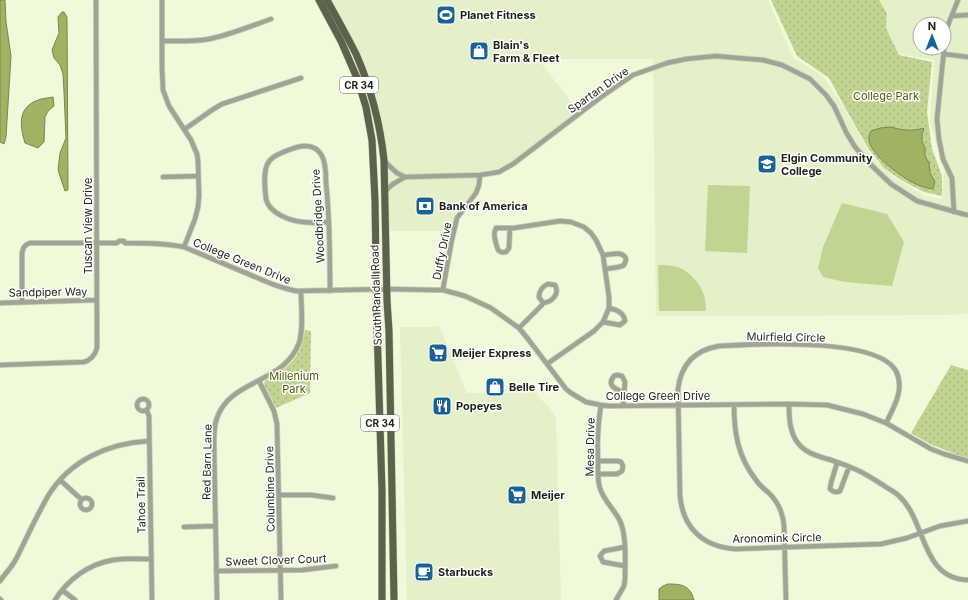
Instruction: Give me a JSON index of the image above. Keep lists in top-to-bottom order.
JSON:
{
  "streets": {
    "main road": ["CR 34", "South Randall Road"],
    "street": [
      "Spartan Drive",
      "Woodbridge Drive",
      "Tuscan View Drive",
      "Duffy Drive",
      "College Green Drive",
      "Sandpiper Way",
      "Muirfield Circle",
      "Mesa Drive",
      "Red Barn Lane",
      "Columbine Drive",
      "Tahoe Trail",
      "Aronomink Circle",
      "Sweet Clover Court"
    ]
  },
  "crossings": [
    ["Spartan Drive", "Duffy Drive"],
    ["Woodbridge Drive", "College Green Drive"],
    ["Tuscan View Drive", "College Green Drive"],
    ["Tuscan View Drive", "Sandpiper Way"],
    ["Duffy Drive", "College Green Drive"],
    ["College Green Drive", "Sandpiper Way"],
    ["College Green Drive", "South Randall Road"],
    ["College Green Drive", "Muirfield Circle"],
    ["College Green Drive", "Mesa Drive"],
    ["College Green Drive", "Red Barn Lane"],
    ["College Green Drive", "Aronomink Circle"],
    ["Muirfield Circle", "Aronomink Circle"],
    ["Red Barn Lane", "Columbine Drive"],
    ["Red Barn Lane", "Sweet Clover Court"],
    ["Columbine Drive", "Sweet Clover Court"]
  ],
  "parks": ["College Park", "Millenium Park"],
  "places": {
    "sports": ["Planet Fitness"],
    "shop": ["Blain's Farm & Fleet", "Belle Tire"],
    "school or university": ["Elgin Community College"],
    "bank": ["Bank of America"],
    "supermarket": ["Meijer Express", "Meijer"],
    "restaurant": ["Popeyes"],
    "cafe": ["Starbucks"]
  },
  "north": "top"
}
